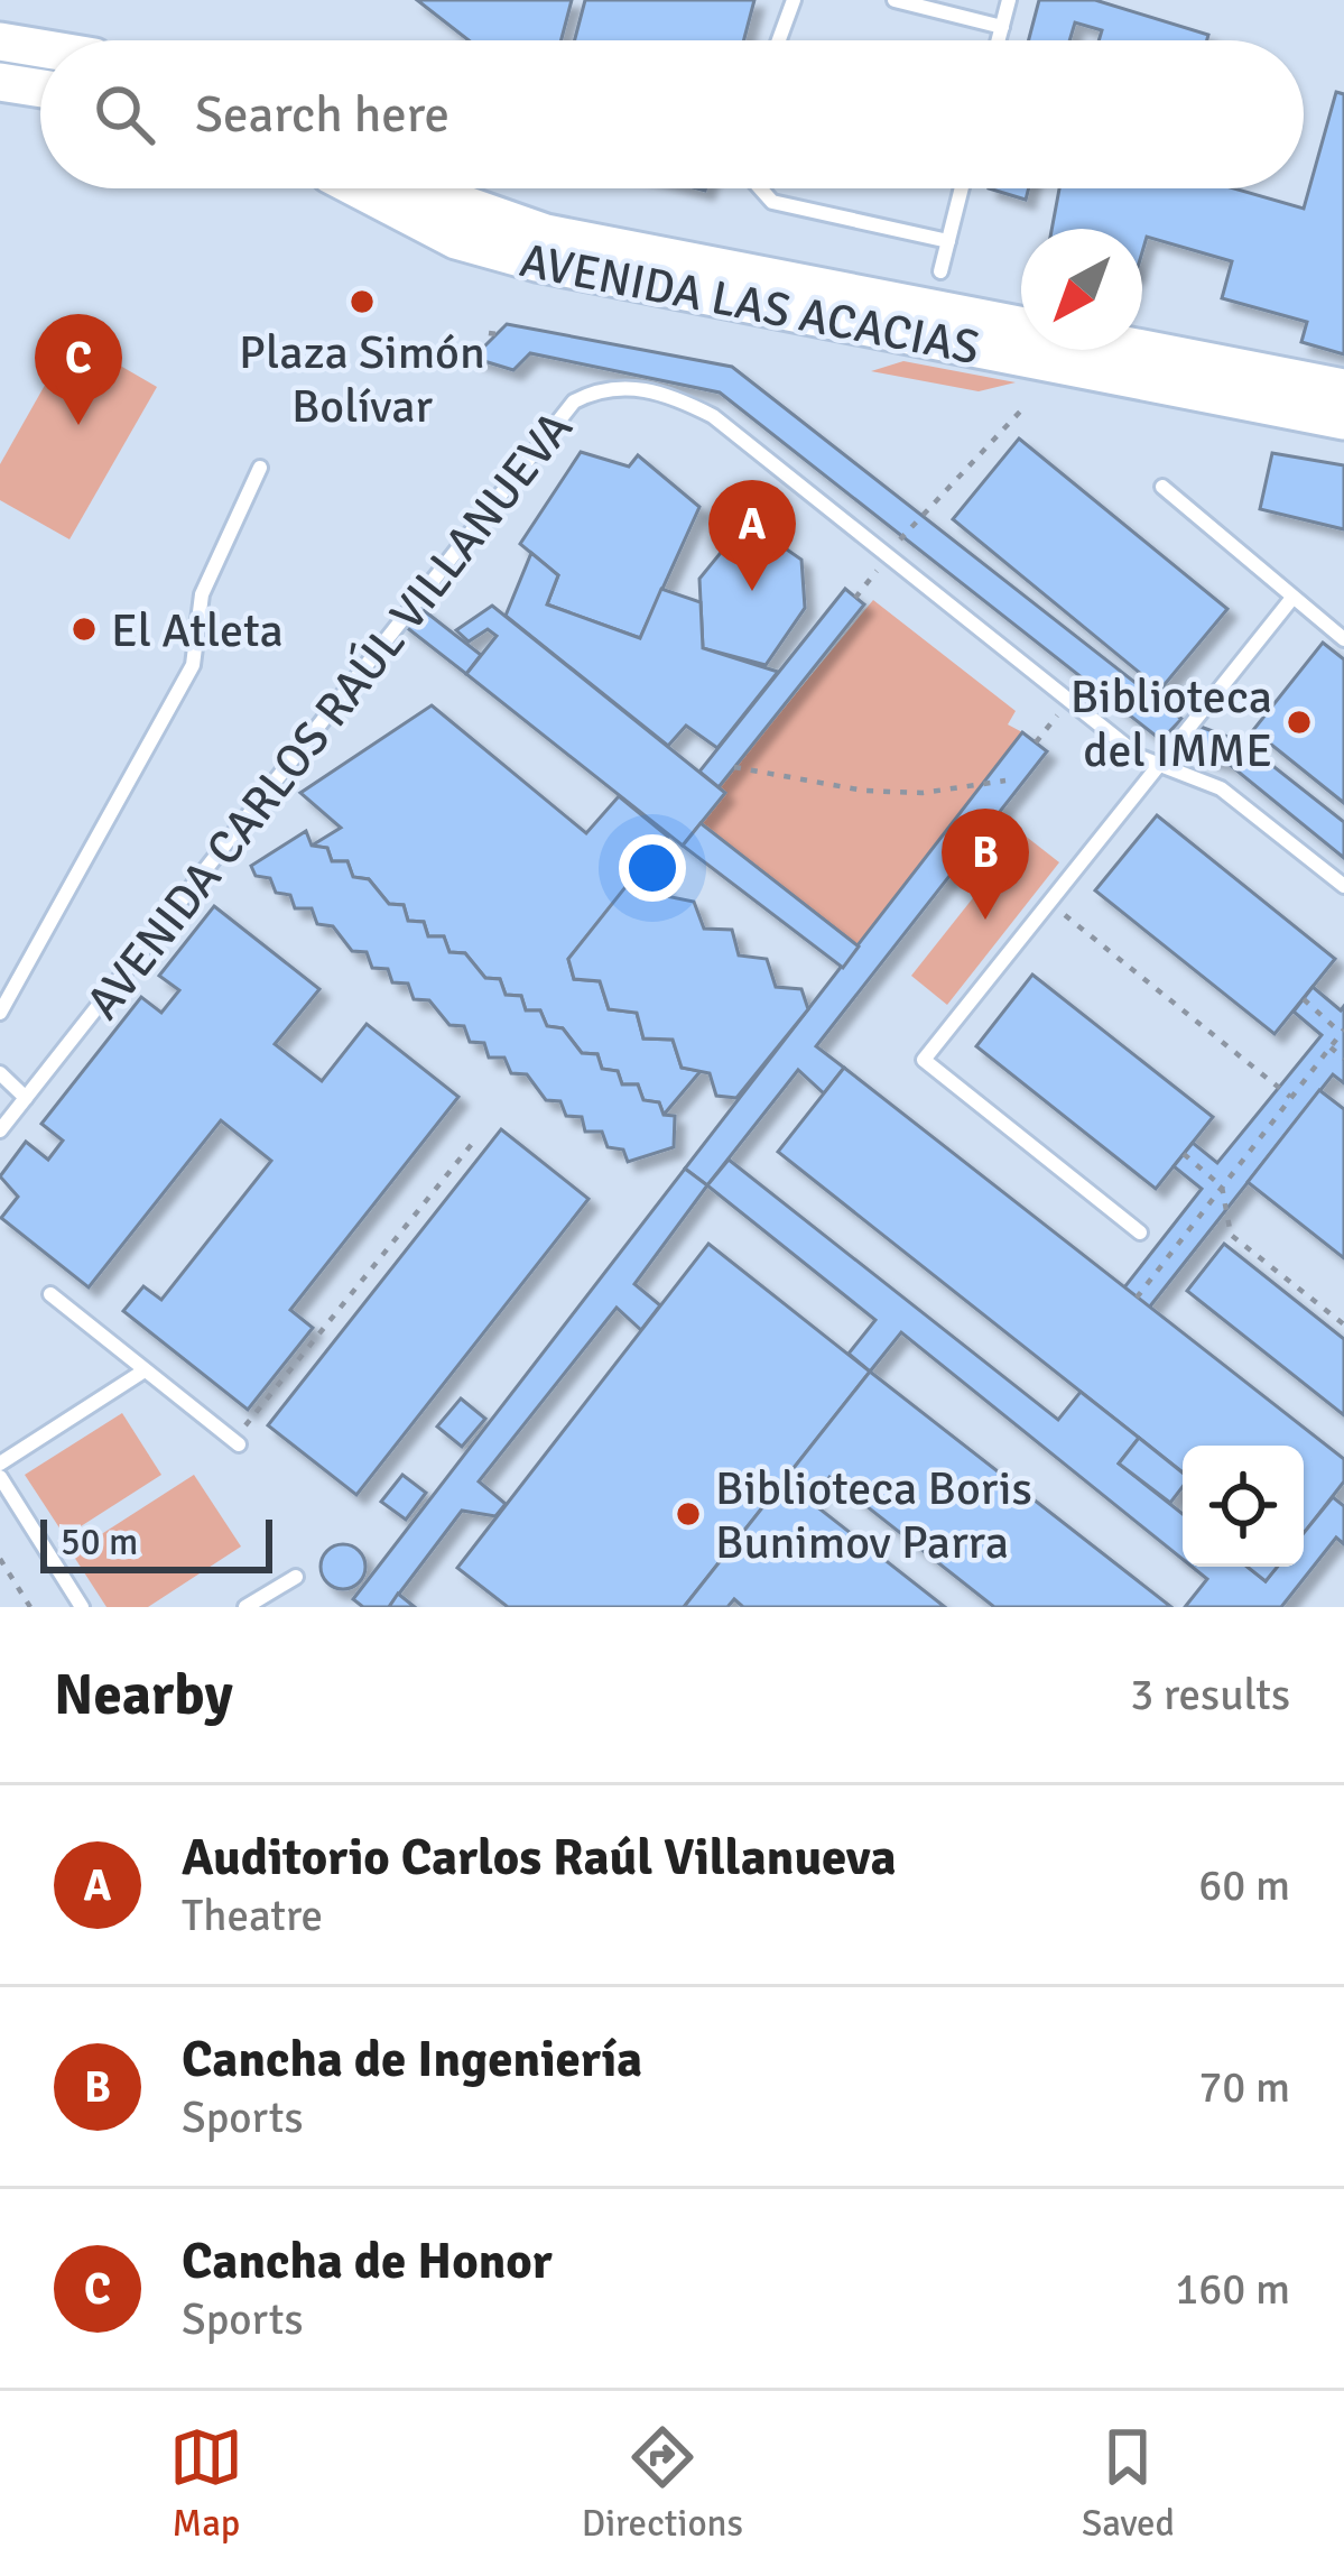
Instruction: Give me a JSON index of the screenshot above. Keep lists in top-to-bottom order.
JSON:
{
  "streets": {
    "main road": ["AVENIDA LAS ACACIAS"],
    "lane": ["AVENIDA CARLOS RAÚL VILLANUEVA"]
  },
  "places": [
    "Plaza Simón Bolívar",
    "El Atleta",
    "Biblioteca del IMME",
    "Biblioteca Boris Bunimov Parra"
  ],
  "scale_bar": "50 m",
  "north": "bottom left",
  "page": {
    "search": "Search here",
    "pins": ["C", "A", "B"],
    "scale": "50 m",
    "heading": ["Nearby", "3 results"],
    "list": [
      {
        "mark": "A",
        "name": "Auditorio Carlos Raúl Villanueva",
        "note": "Theatre",
        "value": "60 m"
      },
      {
        "mark": "B",
        "name": "Cancha de Ingeniería",
        "note": "Sports",
        "value": "70 m"
      },
      {
        "mark": "C",
        "name": "Cancha de Honor",
        "note": "Sports",
        "value": "160 m"
      }
    ],
    "nav": ["Map", "Directions", "Saved"]
  }
}
